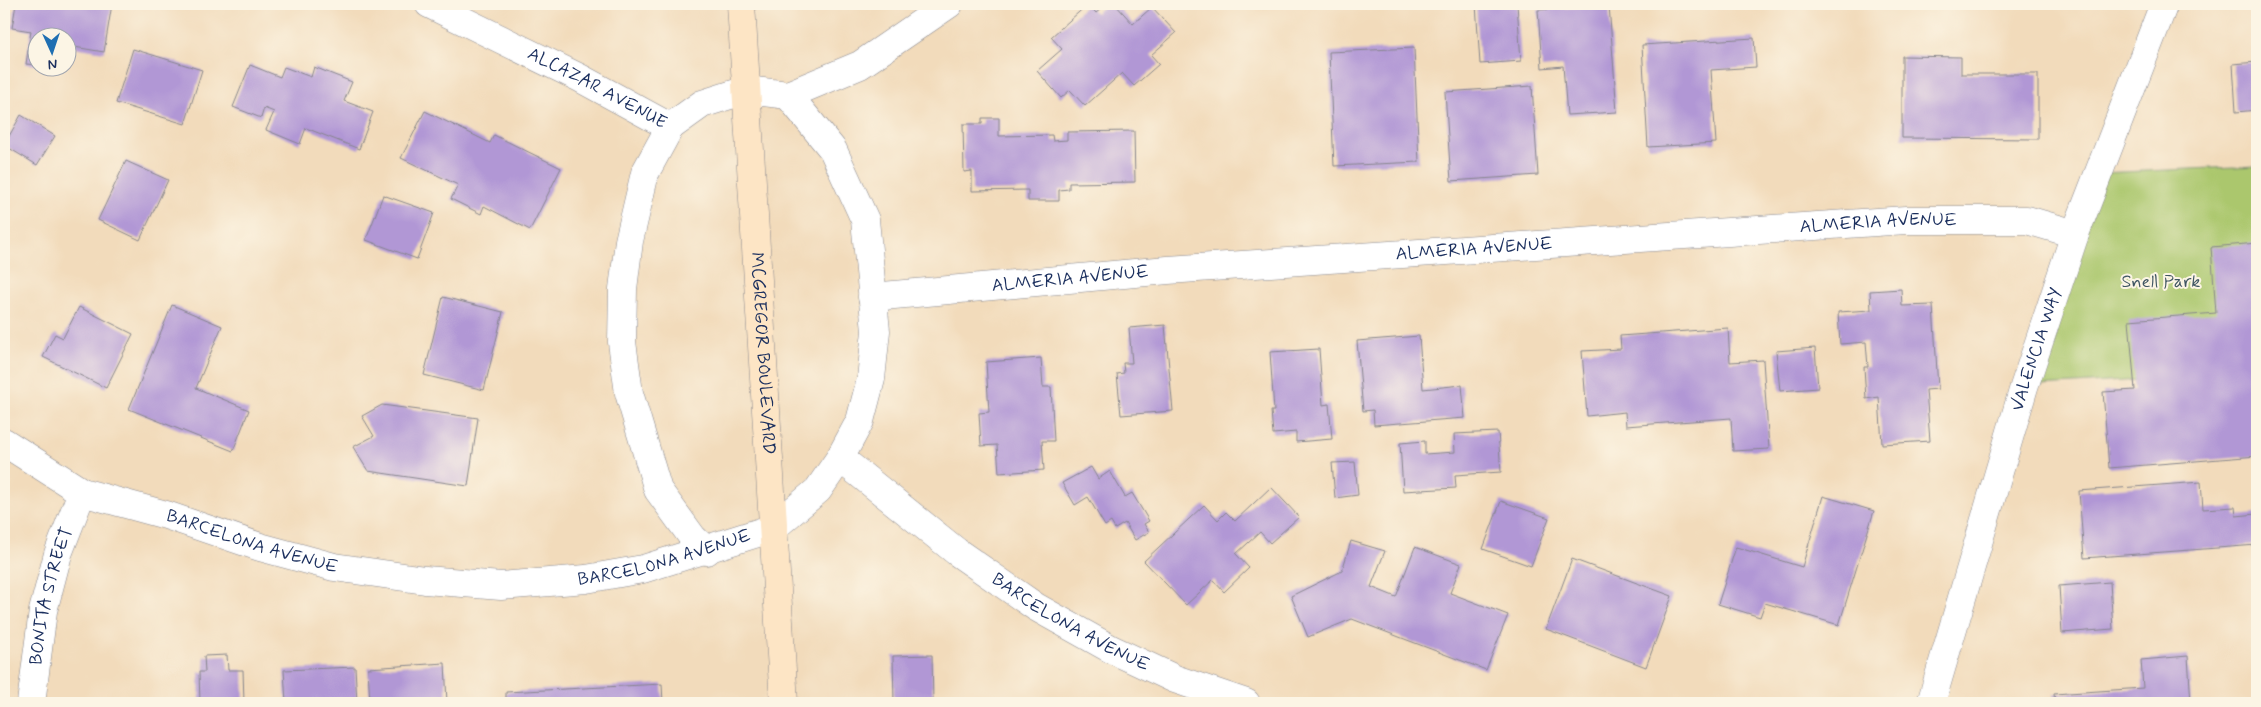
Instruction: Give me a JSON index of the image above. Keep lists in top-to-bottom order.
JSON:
{
  "streets": {
    "main road": ["MCGREGOR BOULEVARD"],
    "street": [
      "ALCAZAR AVENUE",
      "ALMERIA AVENUE",
      "VALENCIA WAY",
      "BARCELONA AVENUE",
      "BONITA STREET"
    ]
  },
  "crossings": [
    ["ALCAZAR AVENUE", "MCGREGOR BOULEVARD"],
    ["ALMERIA AVENUE", "VALENCIA WAY"],
    ["MCGREGOR BOULEVARD", "BARCELONA AVENUE"],
    ["BARCELONA AVENUE", "BONITA STREET"]
  ],
  "parks": ["Snell Park"],
  "north": "bottom"
}
